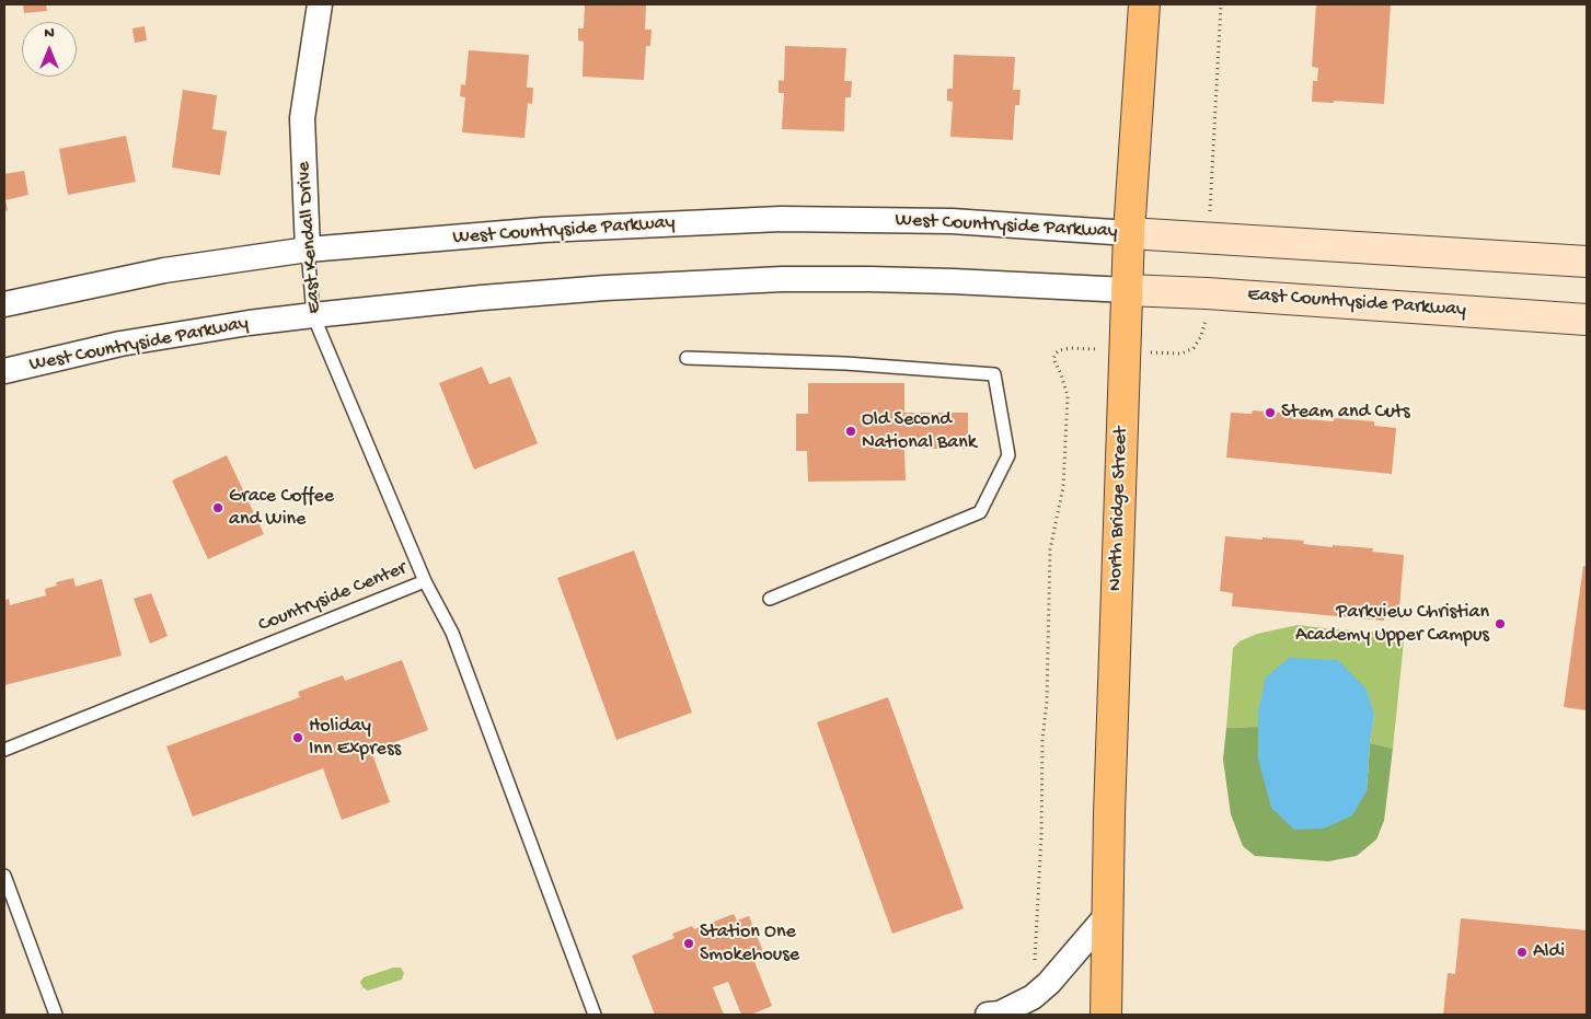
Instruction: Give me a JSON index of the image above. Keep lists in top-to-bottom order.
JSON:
{
  "streets": {
    "highway": ["North Bridge Street"],
    "street": ["West Countryside Parkway", "East Kendall Drive", "East Countryside Parkway"],
    "lane": ["Countryside Center"]
  },
  "crossings": [
    ["West Countryside Parkway", "East Kendall Drive"],
    ["West Countryside Parkway", "East Countryside Parkway"],
    ["West Countryside Parkway", "North Bridge Street"],
    ["East Kendall Drive", "Countryside Center"],
    ["East Countryside Parkway", "North Bridge Street"]
  ],
  "places": [
    "Steam and Cuts",
    "Old Second National Bank",
    "Grace Coffee and Wine",
    "Parkview Christian Academy Upper Campus",
    "Holiday Inn Express",
    "Station One Smokehouse",
    "Aldi"
  ],
  "north": "top"
}
